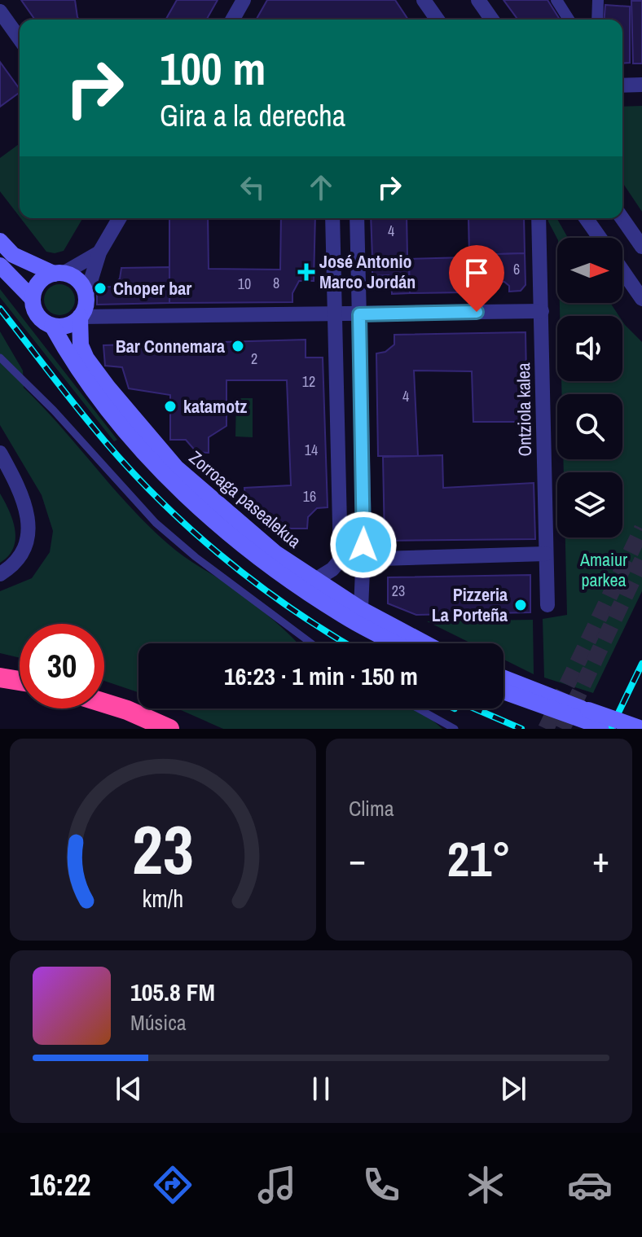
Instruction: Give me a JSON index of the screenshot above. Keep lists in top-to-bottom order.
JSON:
{
  "streets": {
    "main road": ["Zorroaga pasealekua"],
    "street": ["Ontziola kalea"]
  },
  "parks": ["Amaiur parkea"],
  "places": {
    "health": ["José Antonio Marco Jordán"],
    "other": [
      "Choper bar",
      "Bar Connemara",
      "katamotz",
      "Pizzeria La Porteña"
    ]
  },
  "house_numbers": [
    "4",
    "6",
    "8",
    "10",
    "2",
    "12",
    "4",
    "14",
    "16",
    "23"
  ],
  "north": "right",
  "page": {
    "turn": ["100 m", "Gira a la derecha"],
    "limit": "30",
    "trip": "16:23 · 1 min · 150 m",
    "tile": "Clima",
    "heat": ["−", "21°", "+"],
    "song": ["105.8 FM", "Música"],
    "tabs": "16:22",
    "gauge": ["23", "km/h"]
  }
}
